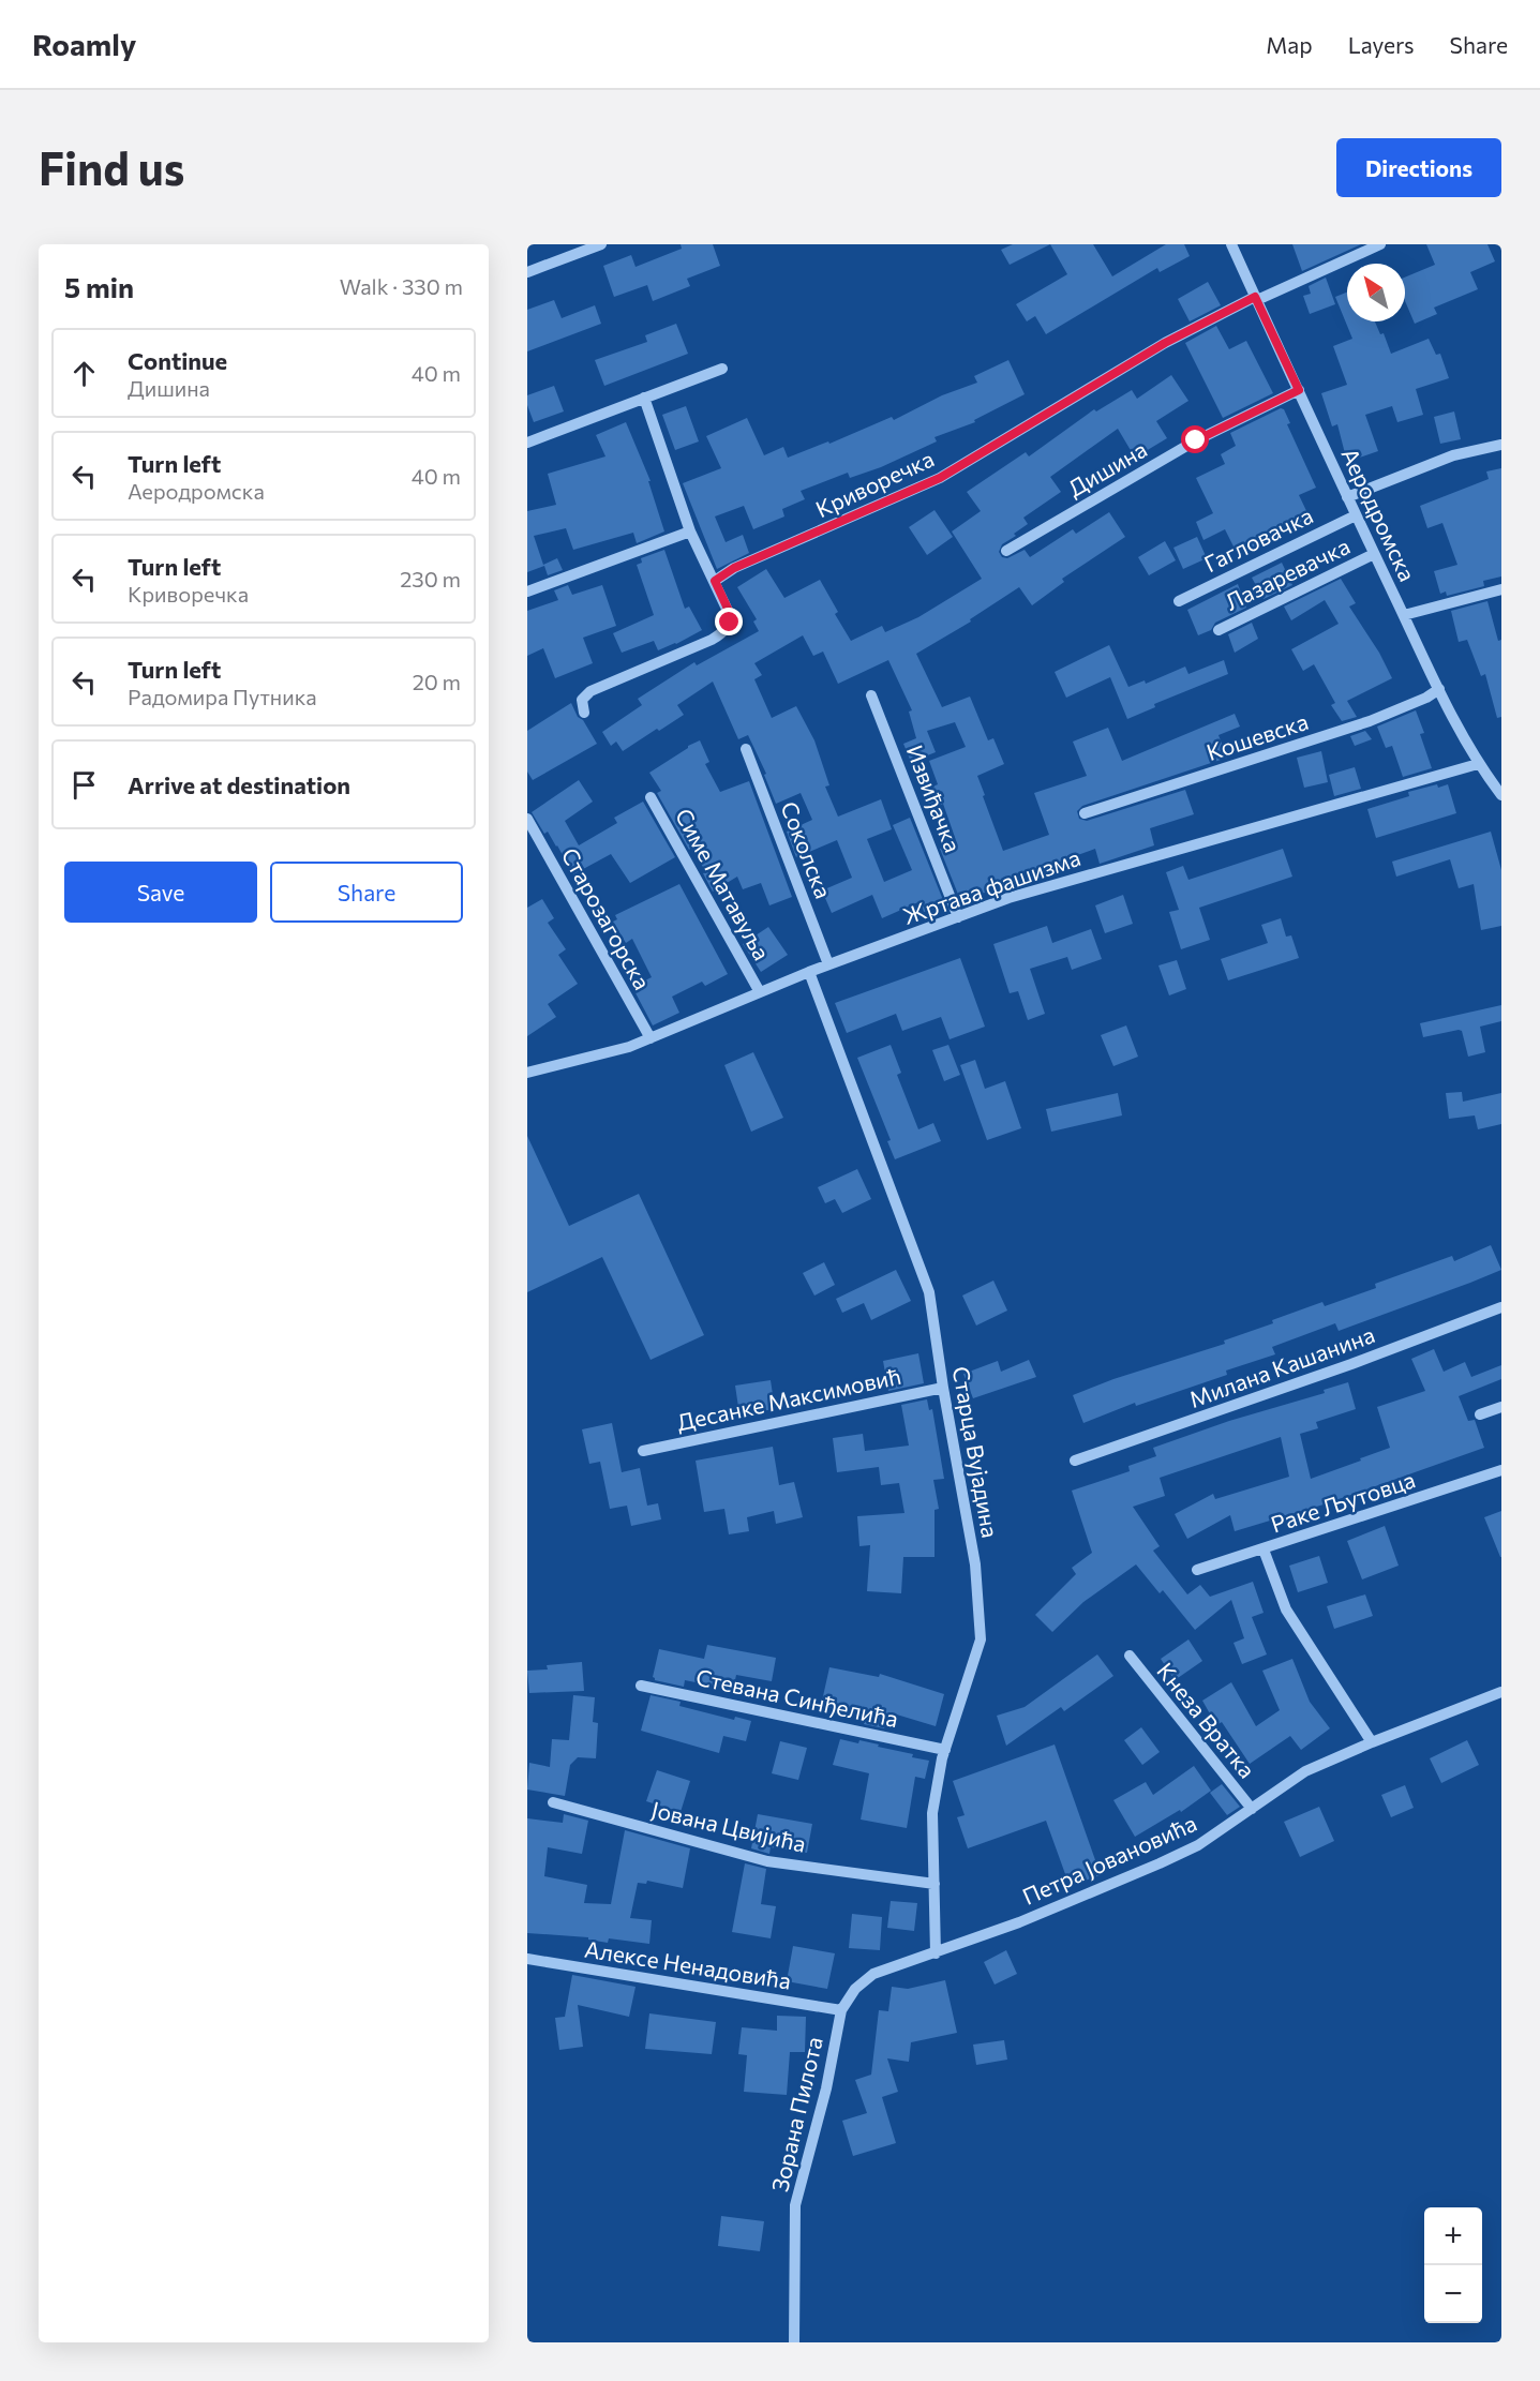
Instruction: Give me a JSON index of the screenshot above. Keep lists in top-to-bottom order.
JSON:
{
  "streets": {
    "street": [
      "Дишина",
      "Криворечка",
      "Аеродромска",
      "Гагловачка",
      "Лазаревачка",
      "Кошевска",
      "Извиђачка",
      "Соколска",
      "Симе Матавуља",
      "Жртава фашизма",
      "Старозагорска",
      "Милана Кашанина",
      "Десанке Максимовић",
      "Старца Вујадина",
      "Раке Љутовца",
      "Стевана Синђелића",
      "Кнеза Вратка",
      "Јована Цвијића",
      "Петра Јовановића",
      "Алексе Ненадовића",
      "Зорана Пилота"
    ]
  },
  "crossings": [
    ["Дишина", "Аеродромска"],
    ["Криворечка", "Аеродромска"],
    ["Аеродромска", "Гагловачка"],
    ["Аеродромска", "Лазаревачка"],
    ["Аеродромска", "Кошевска"],
    ["Аеродромска", "Жртава фашизма"],
    ["Извиђачка", "Жртава фашизма"],
    ["Соколска", "Жртава фашизма"],
    ["Симе Матавуља", "Жртава фашизма"],
    ["Жртава фашизма", "Старозагорска"],
    ["Жртава фашизма", "Старца Вујадина"],
    ["Десанке Максимовић", "Старца Вујадина"],
    ["Старца Вујадина", "Стевана Синђелића"],
    ["Старца Вујадина", "Јована Цвијића"],
    ["Старца Вујадина", "Петра Јовановића"],
    ["Старца Вујадина", "Зорана Пилота"],
    ["Кнеза Вратка", "Петра Јовановића"],
    ["Петра Јовановића", "Зорана Пилота"],
    ["Алексе Ненадовића", "Зорана Пилота"]
  ],
  "north": "top left",
  "page": {
    "header": "Roamly",
    "nav": ["Map", "Layers", "Share"],
    "buttons": [
      "Directions",
      ["Save", "Share"]
    ],
    "title": "Find us",
    "heading": ["5 min", "Walk · 330 m"],
    "list": [
      ["Continue", "Дишина", "40 m"],
      ["Turn left", "Аеродромска", "40 m"],
      ["Turn left", "Криворечка", "230 m"],
      ["Turn left", "Радомира Путника", "20 m"],
      "Arrive at destination"
    ],
    "map_buttons": ["+", "−"]
  }
}
